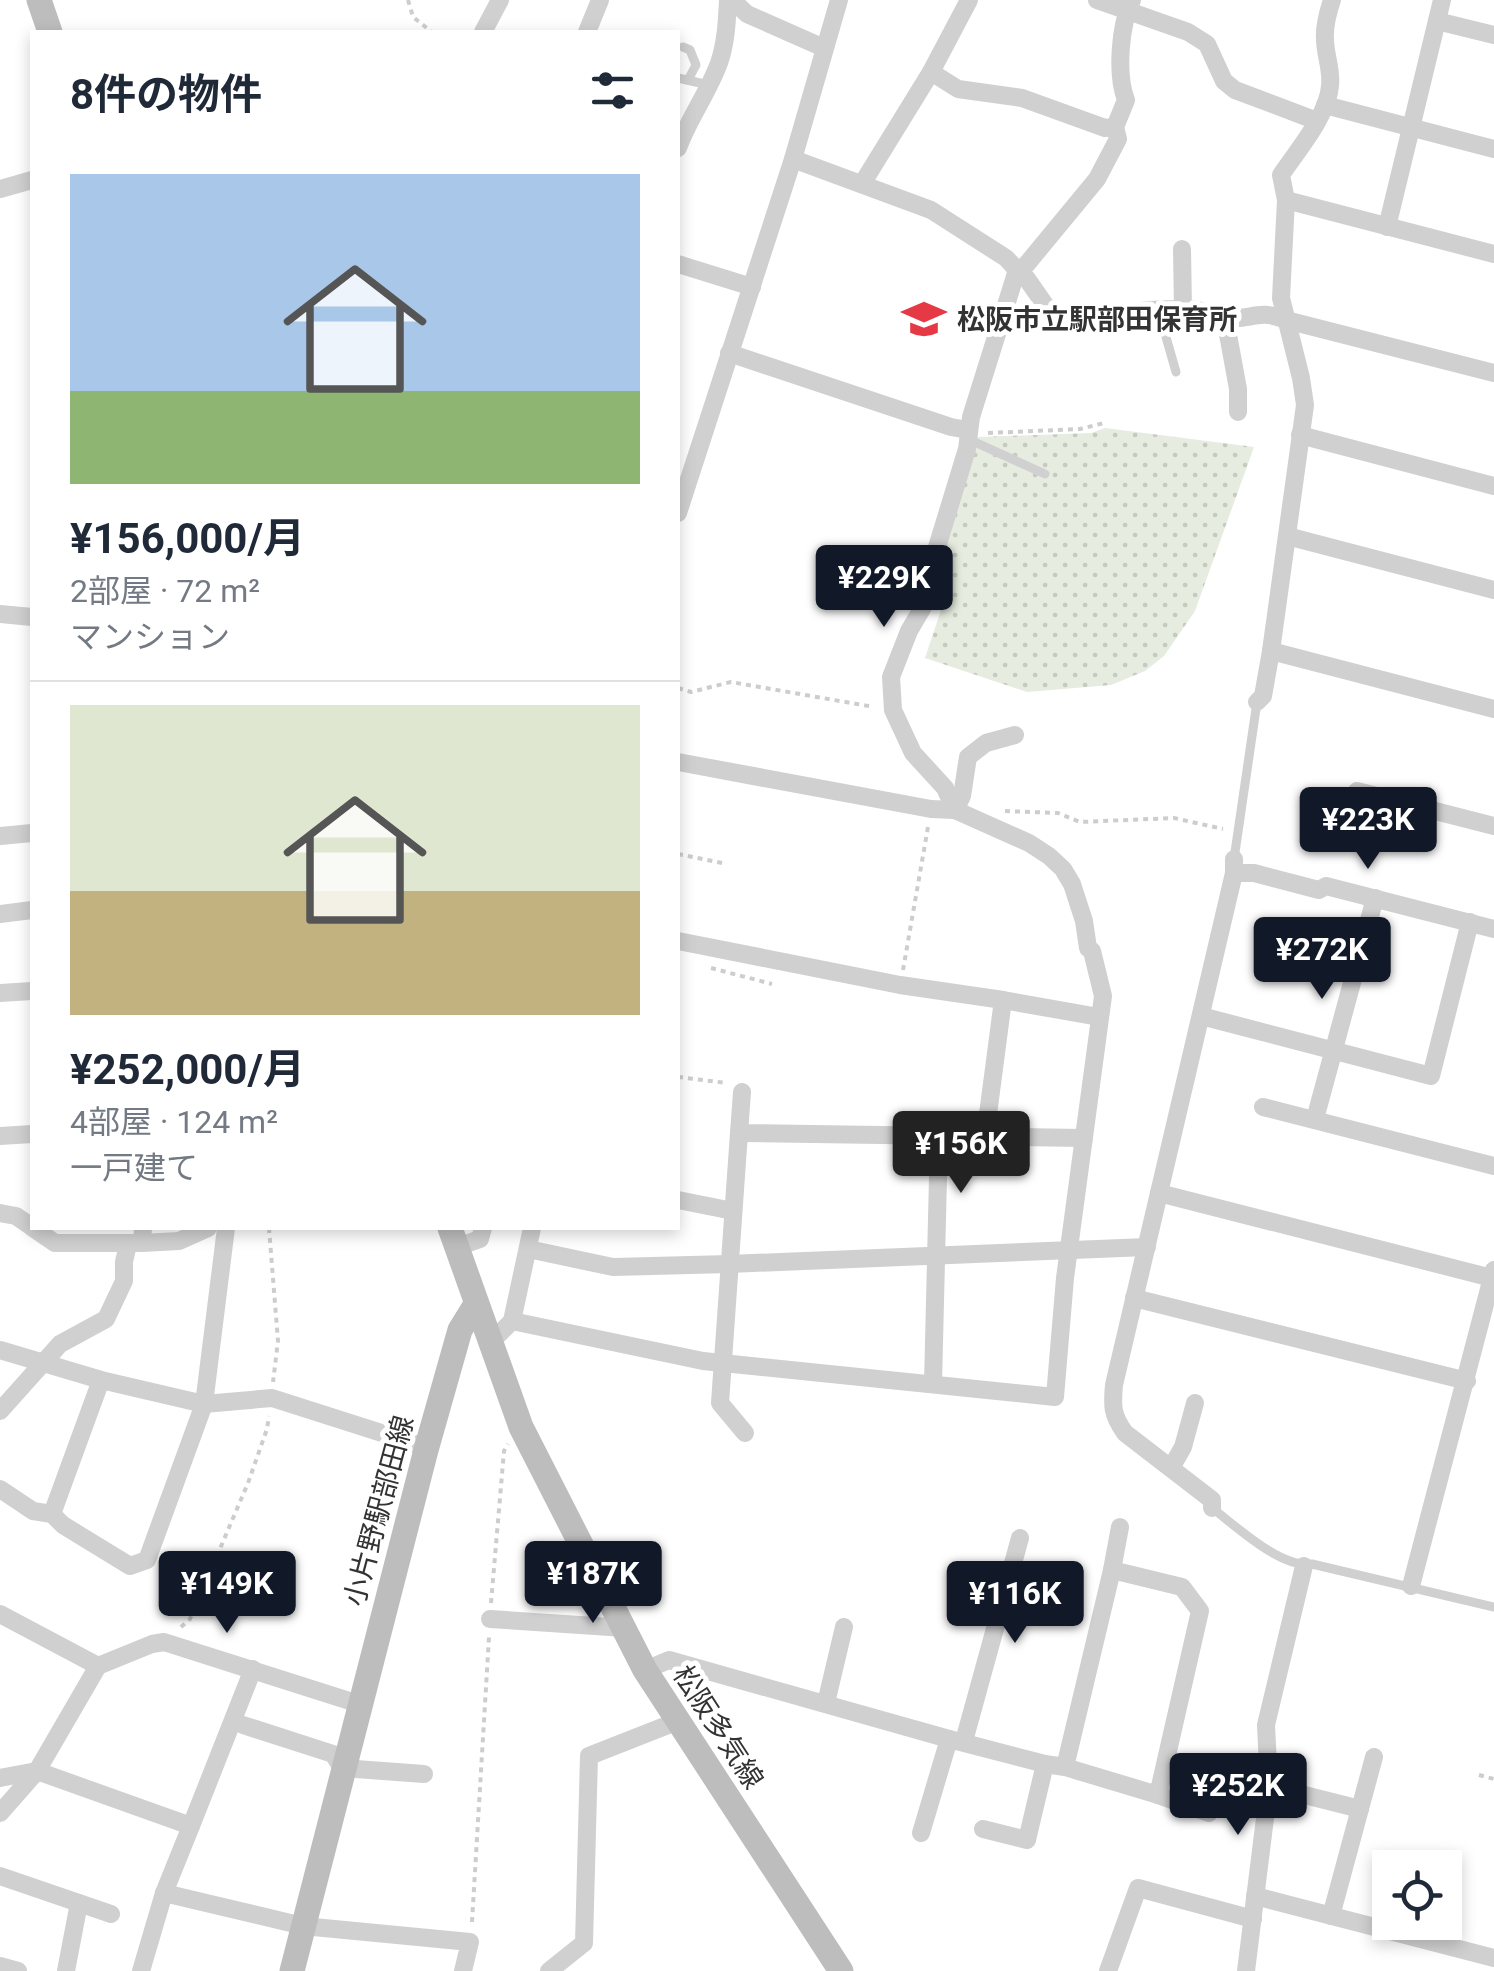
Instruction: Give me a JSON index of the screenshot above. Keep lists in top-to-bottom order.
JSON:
{
  "streets": {
    "main road": ["小片野駅部田線", "松阪多気線"]
  },
  "crossings": [
    ["小片野駅部田線", "松阪多気線"]
  ],
  "places": {
    "school or university": ["松阪市立駅部田保育所"]
  },
  "page": {
    "heading": "8件の物件",
    "list": [
      {
        "name": "¥156,000/月",
        "note": "2部屋 · 72 m² · マンション"
      },
      {
        "name": "¥252,000/月",
        "note": "4部屋 · 124 m² · 一戸建て"
      }
    ],
    "price": [
      "¥229K",
      "¥223K",
      "¥272K",
      "¥156K",
      "¥187K",
      "¥149K",
      "¥116K",
      "¥252K"
    ]
  }
}
